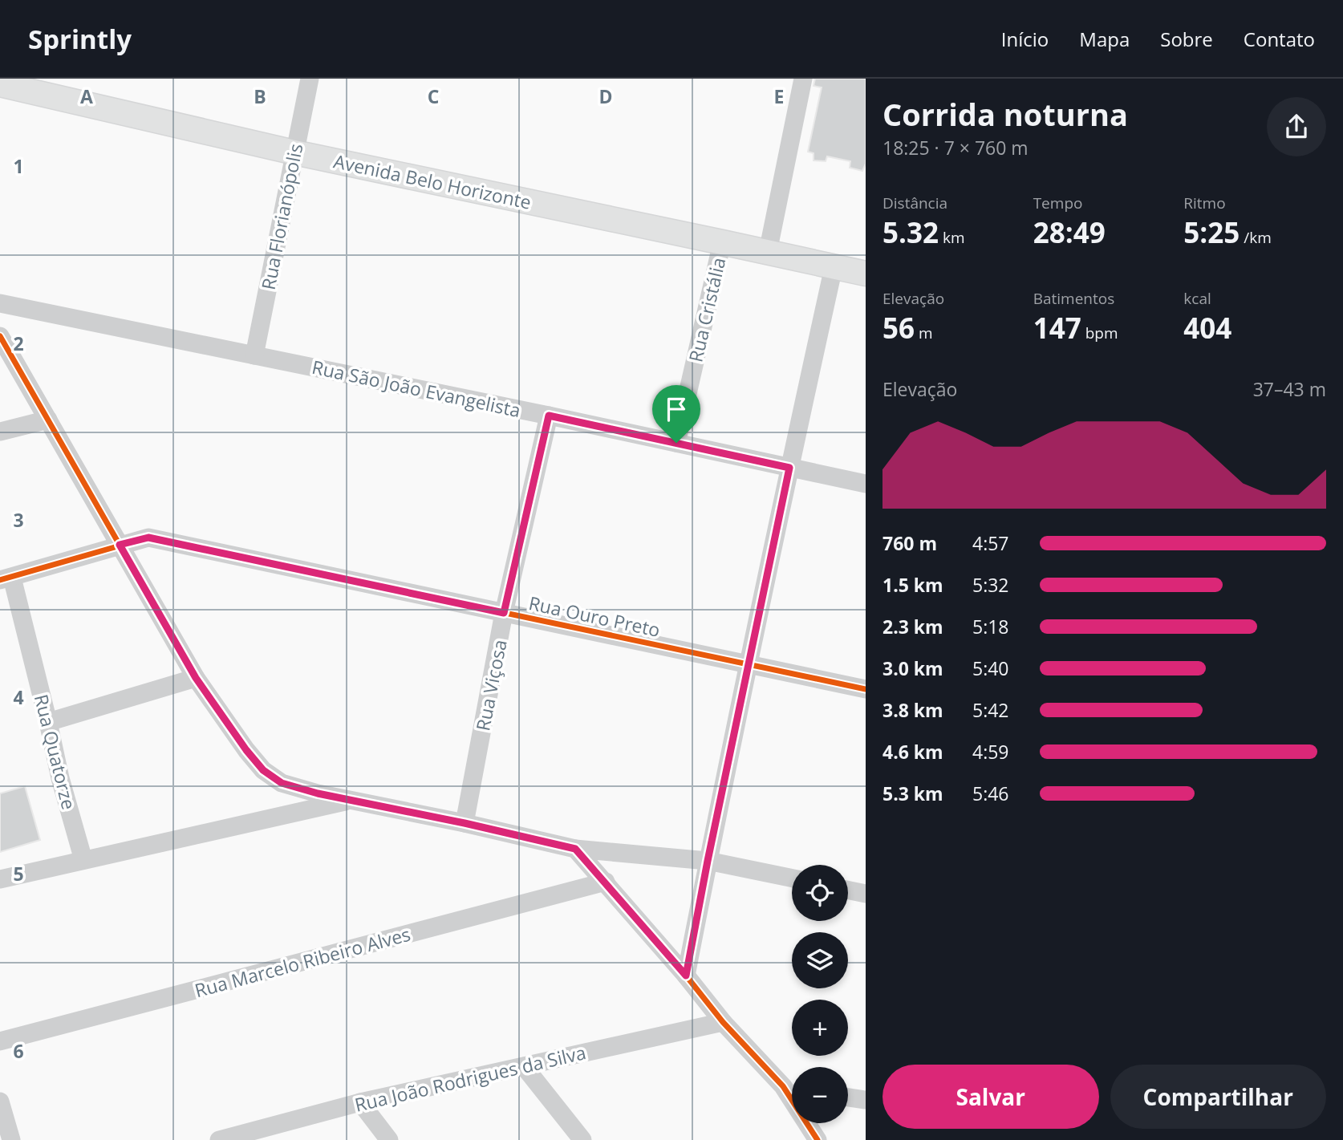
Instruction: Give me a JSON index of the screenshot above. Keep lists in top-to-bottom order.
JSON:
{
  "streets": {
    "main road": ["Avenida Belo Horizonte"],
    "street": [
      "Rua Florianópolis",
      "Rua Cristália",
      "Rua São João Evangelista",
      "Rua Ouro Preto",
      "Rua Viçosa",
      "Rua Quatorze",
      "Rua Marcelo Ribeiro Alves",
      "Rua João Rodrigues da Silva"
    ]
  },
  "crossings": [
    ["Avenida Belo Horizonte", "Rua Florianópolis"],
    ["Avenida Belo Horizonte", "Rua Cristália"],
    ["Rua Florianópolis", "Rua São João Evangelista"],
    ["Rua Cristália", "Rua São João Evangelista"],
    ["Rua São João Evangelista", "Rua Viçosa"],
    ["Rua Ouro Preto", "Rua Viçosa"],
    ["Rua Ouro Preto", "Rua Quatorze"]
  ],
  "page": {
    "header": "Sprintly",
    "nav": [
      "Início",
      "Mapa",
      "Sobre",
      "Contato"
    ],
    "heading": ["Corrida noturna", "18:25 · 7 × 760 m"],
    "stats": [
      ["Distância", "5.32 km"],
      ["Tempo", "28:49"],
      ["Ritmo", "5:25 /km"],
      ["Elevação", "56 m"],
      ["Batimentos", "147 bpm"],
      ["kcal", "404"]
    ],
    "chart": ["Elevação", "37–43 m"],
    "list": [
      {
        "name": "760 m",
        "note": "4:57"
      },
      {
        "name": "1.5 km",
        "note": "5:32"
      },
      {
        "name": "2.3 km",
        "note": "5:18"
      },
      {
        "name": "3.0 km",
        "note": "5:40"
      },
      {
        "name": "3.8 km",
        "note": "5:42"
      },
      {
        "name": "4.6 km",
        "note": "4:59"
      },
      {
        "name": "5.3 km",
        "note": "5:46"
      }
    ],
    "map_buttons": ["+", "−"],
    "buttons": ["Salvar", "Compartilhar"]
  },
  "grid": {
    "columns": [
      "A",
      "B",
      "C",
      "D",
      "E"
    ],
    "rows": [
      "1",
      "2",
      "3",
      "4",
      "5",
      "6"
    ]
  }
}
